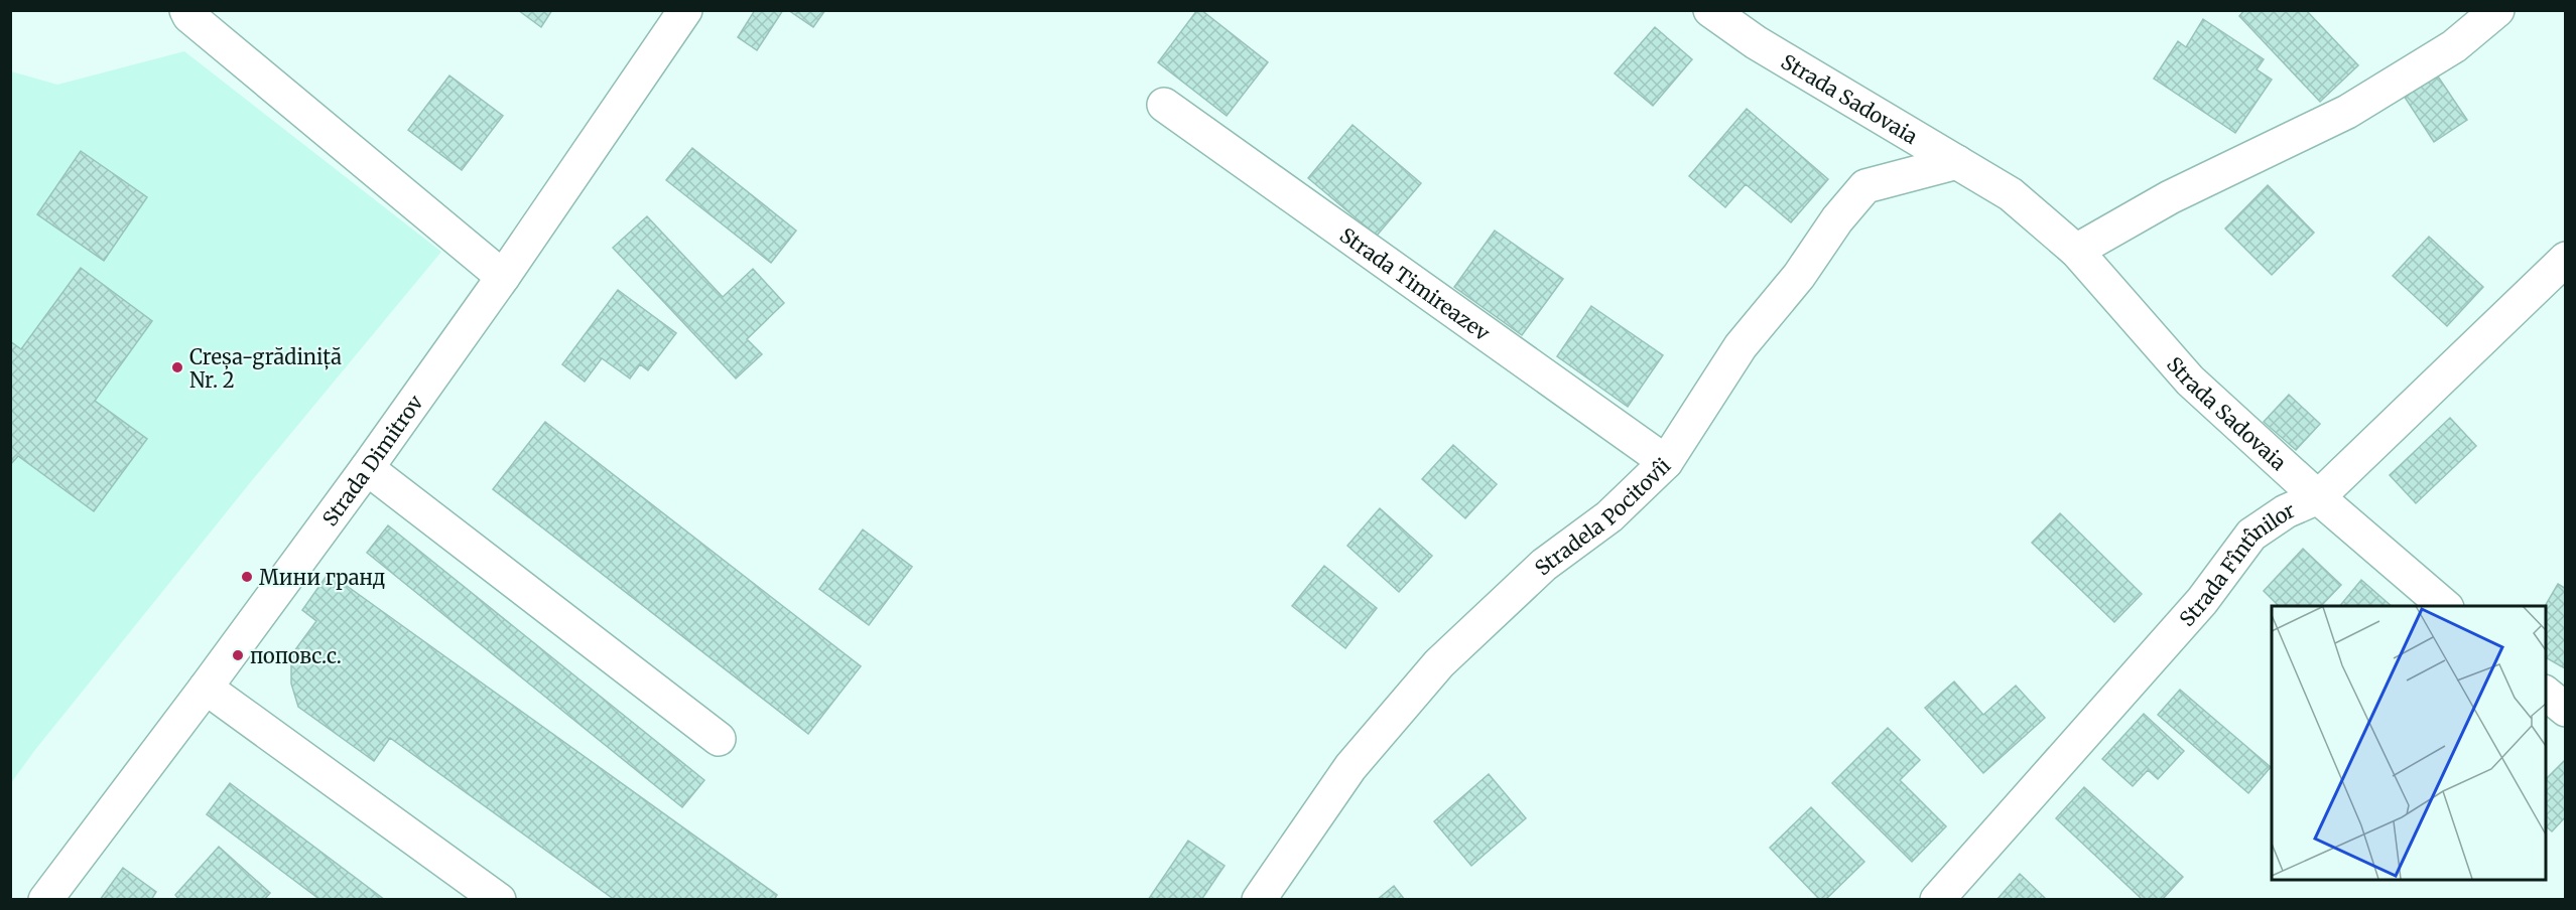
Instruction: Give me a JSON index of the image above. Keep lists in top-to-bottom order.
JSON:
{
  "streets": {
    "street": [
      "Strada Sadovaia",
      "Strada Timireazev",
      "Strada Dimitrov",
      "Stradela Pocitovîi",
      "Strada Fîntînilor"
    ]
  },
  "crossings": [
    ["Strada Sadovaia", "Stradela Pocitovîi"],
    ["Strada Sadovaia", "Strada Fîntînilor"],
    ["Strada Timireazev", "Stradela Pocitovîi"]
  ],
  "places": ["Creșa-grădiniță Nr. 2", "Мини гранд", "поповс.с."]
}
